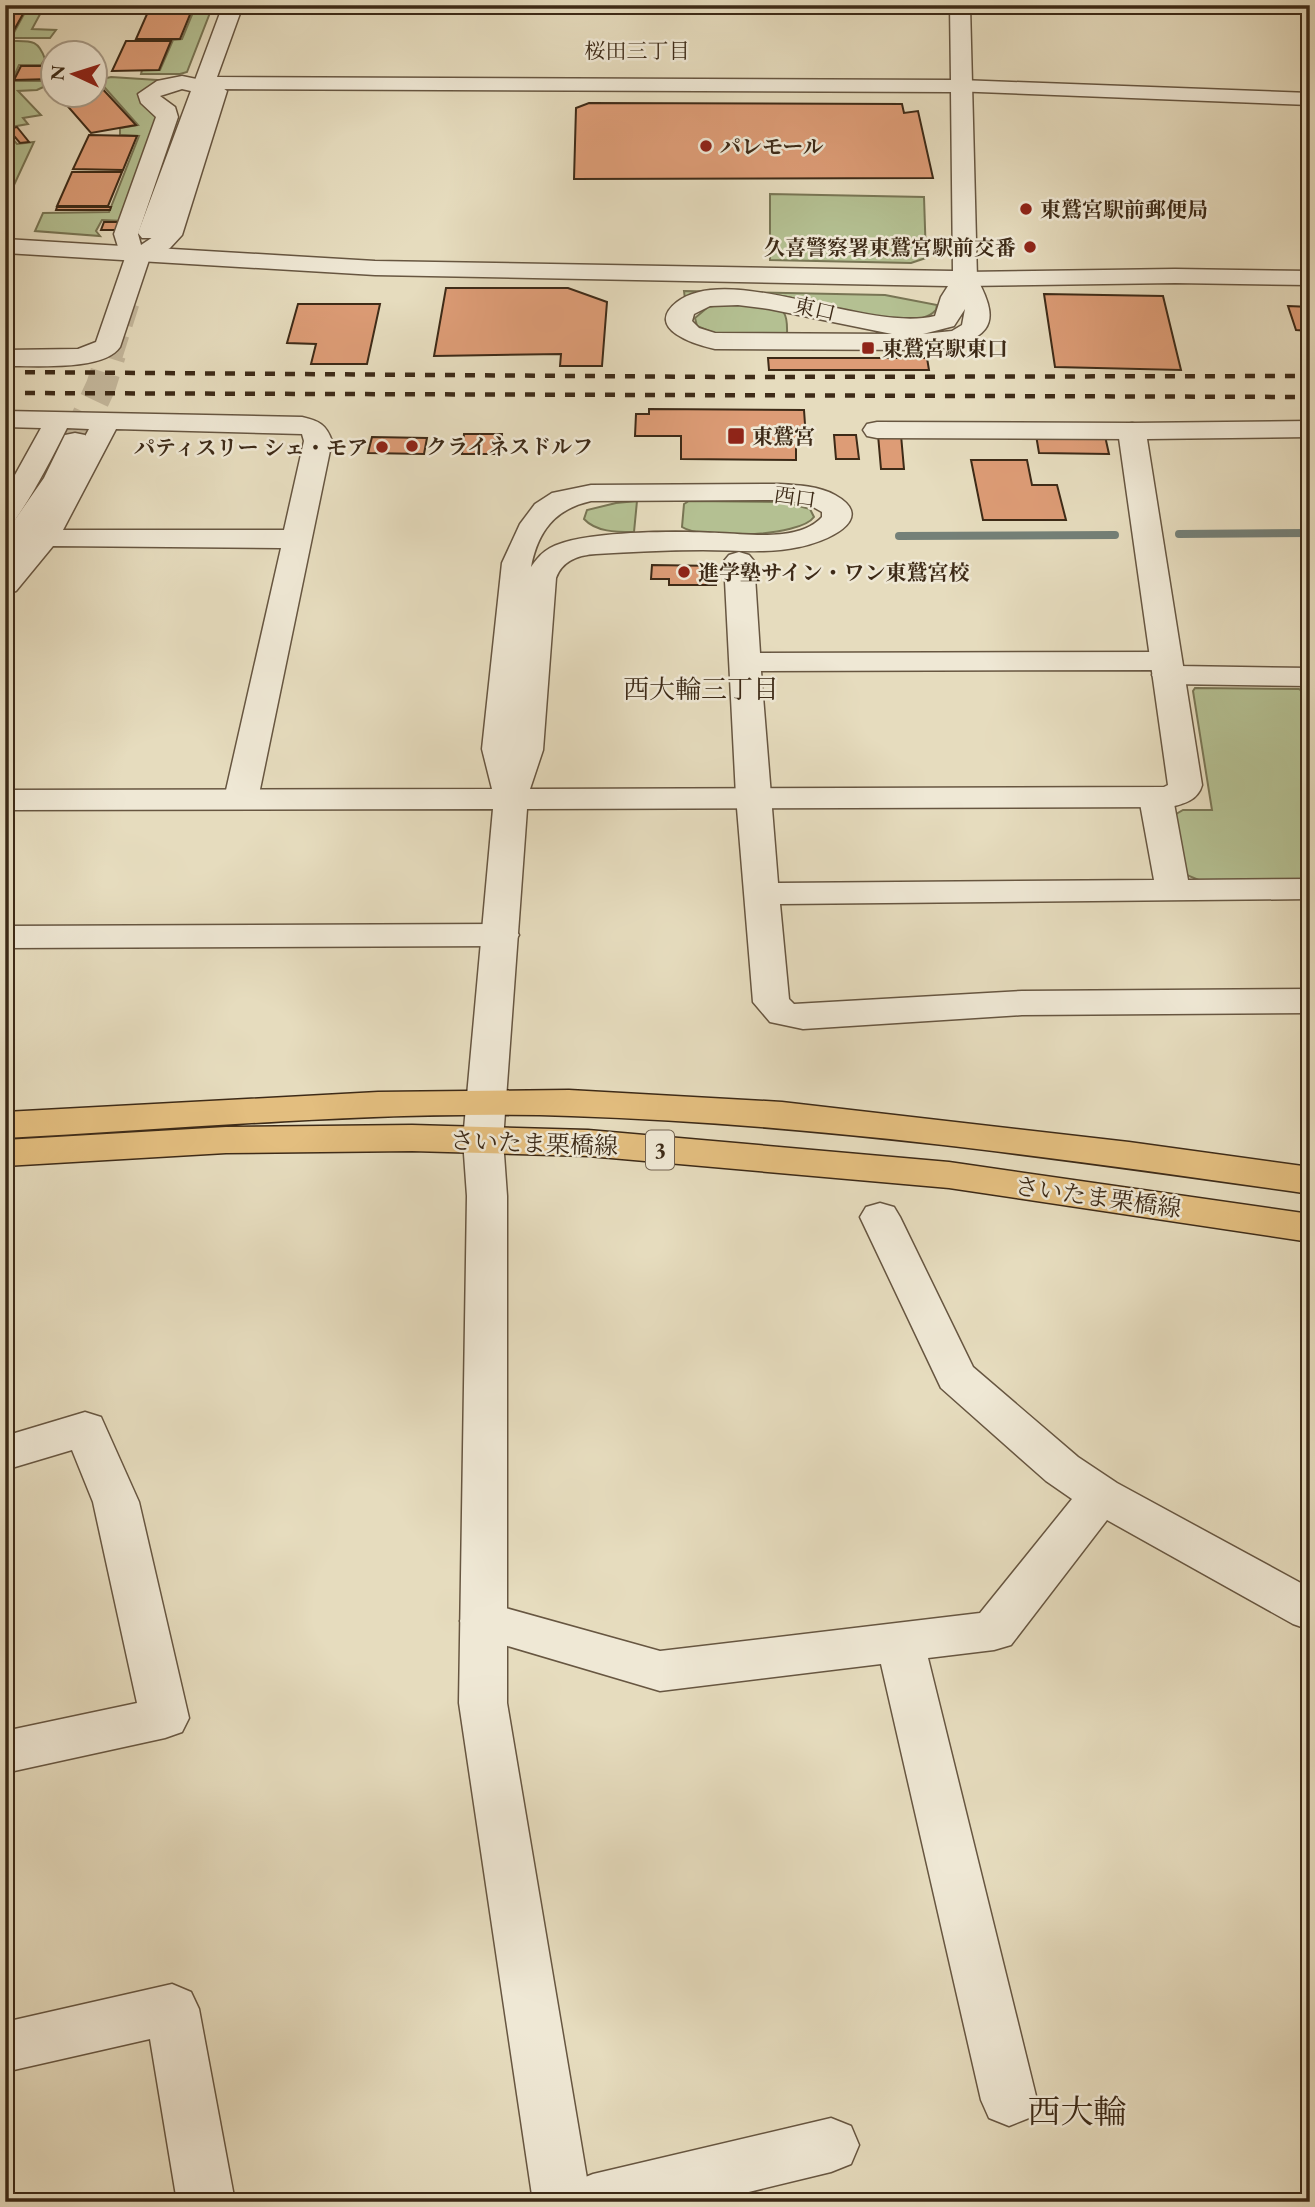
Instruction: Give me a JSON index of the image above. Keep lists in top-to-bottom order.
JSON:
{
  "streets": {
    "main road": ["さいたま栗橋線", "3"],
    "street": ["東口", "西口"]
  },
  "districts": ["桜田三丁目", "西大輪三丁目", "西大輪"],
  "places": {
    "other": [
      "パレモール",
      "東鷲宮駅前郵便局",
      "久喜警察署東鷲宮駅前交番",
      "クライネスドルフ",
      "パティスリー シェ・モア",
      "進学塾サイン・ワン東鷲宮校"
    ],
    "transit": ["東鷲宮駅東口", "東鷲宮"]
  },
  "north": "left"
}
